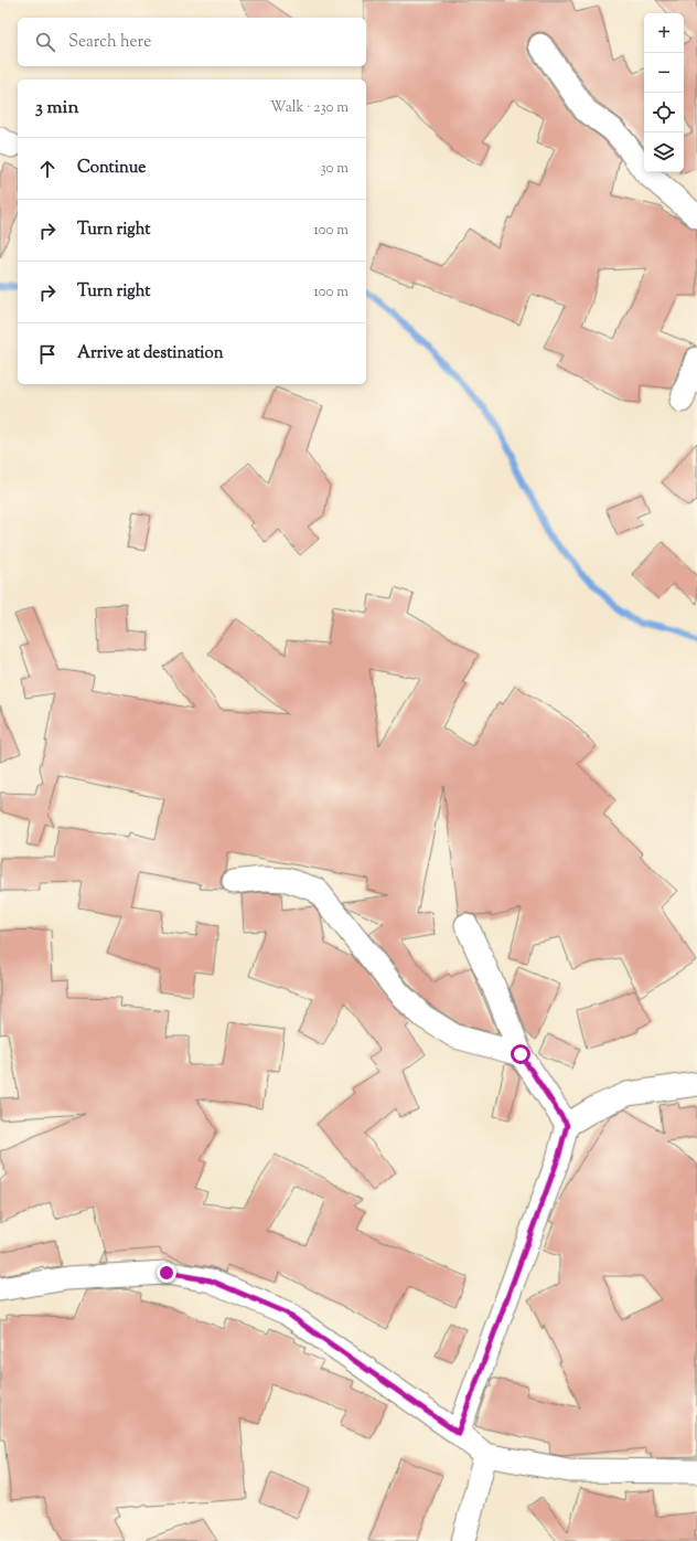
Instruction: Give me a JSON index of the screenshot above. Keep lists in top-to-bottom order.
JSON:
{
  "page": {
    "map_buttons": ["+", "−"],
    "search": "Search here",
    "heading": ["3 min", "Walk · 230 m"],
    "list": [
      ["Continue", "30 m"],
      ["Turn right", "100 m"],
      ["Turn right", "100 m"],
      "Arrive at destination"
    ]
  }
}
